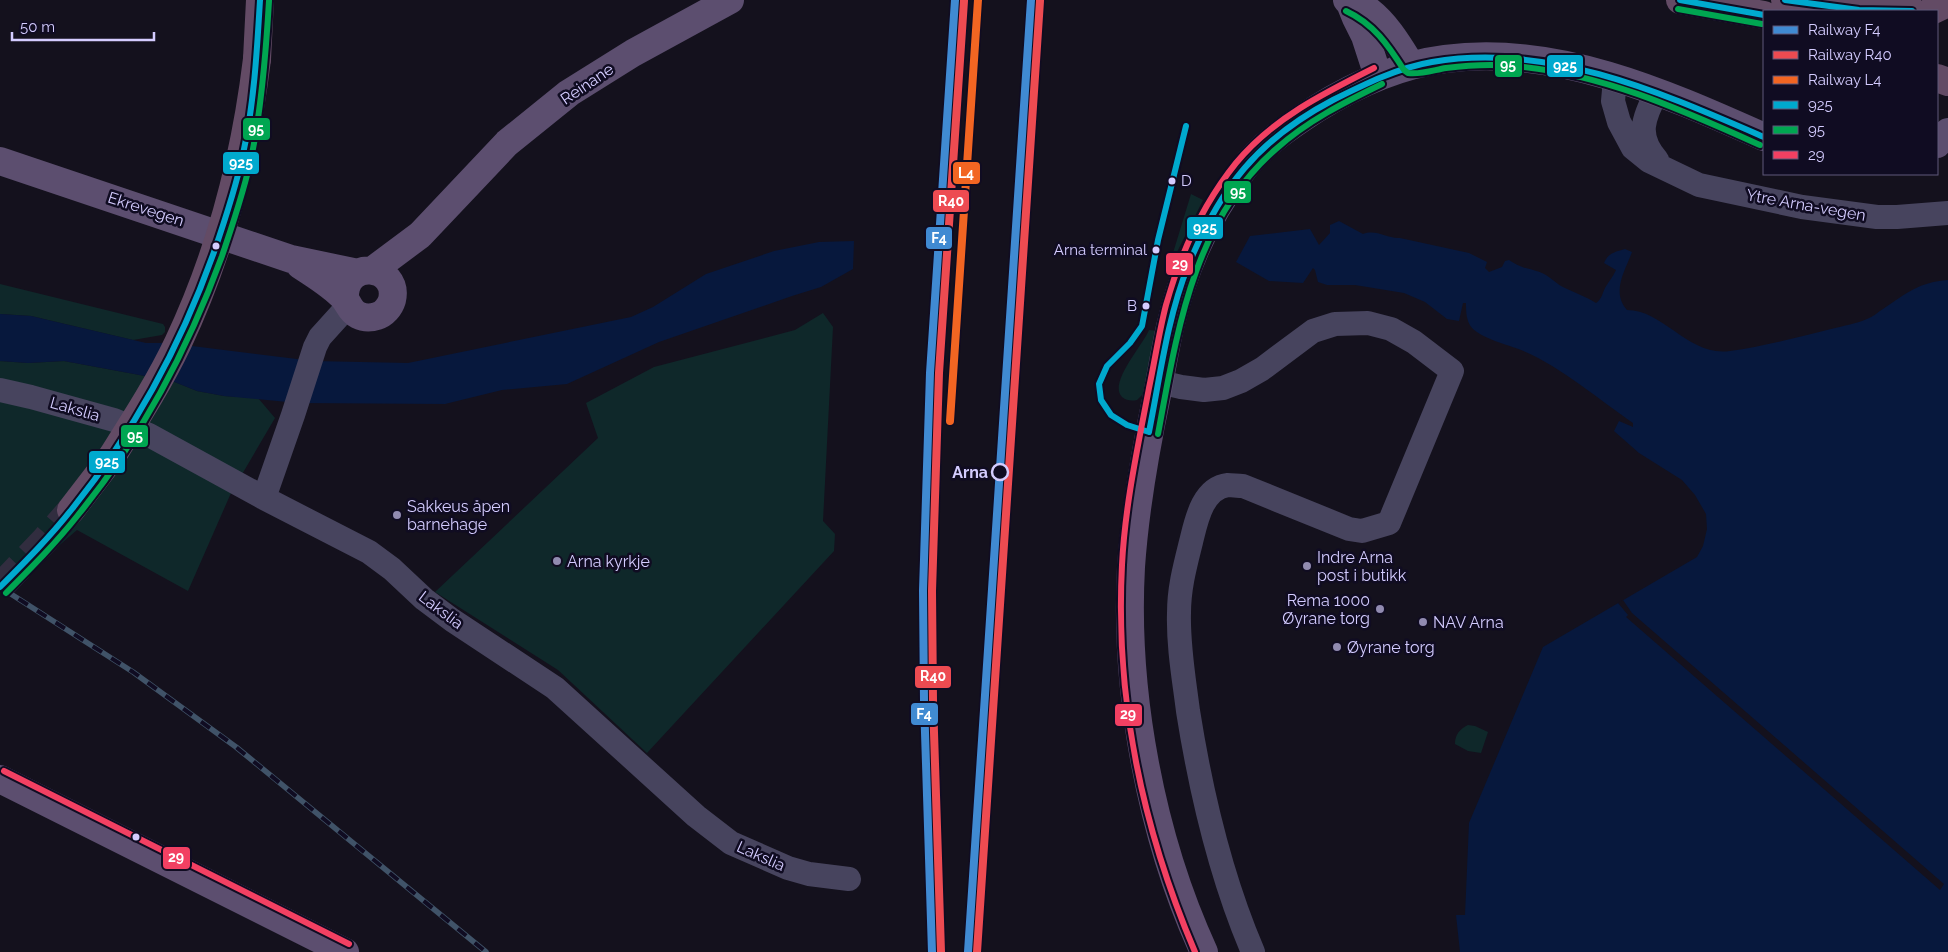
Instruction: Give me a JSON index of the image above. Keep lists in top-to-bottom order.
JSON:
{
  "streets": {
    "main road": ["Reinane", "Ekrevegen"],
    "street": ["Ytre Arna-vegen", "Lakslia"]
  },
  "crossings": [
    ["Reinane", "Ekrevegen"]
  ],
  "places": [
    "D",
    "Arna terminal",
    "B",
    "Arna",
    "Sakkeus åpen barnehage",
    "Arna kyrkje",
    "Indre Arna post i butikk",
    "Rema 1000 Øyrane torg",
    "NAV Arna",
    "Øyrane torg"
  ],
  "lines": [
    "rail line F4",
    "rail line L4",
    "transit line 925",
    "rail line R40",
    "transit line 95",
    "transit line 29"
  ],
  "legend": [
    "Railway F4",
    "Railway R40",
    "Railway L4",
    "925",
    "95",
    "29"
  ],
  "scale_bar": "50 m"
}
